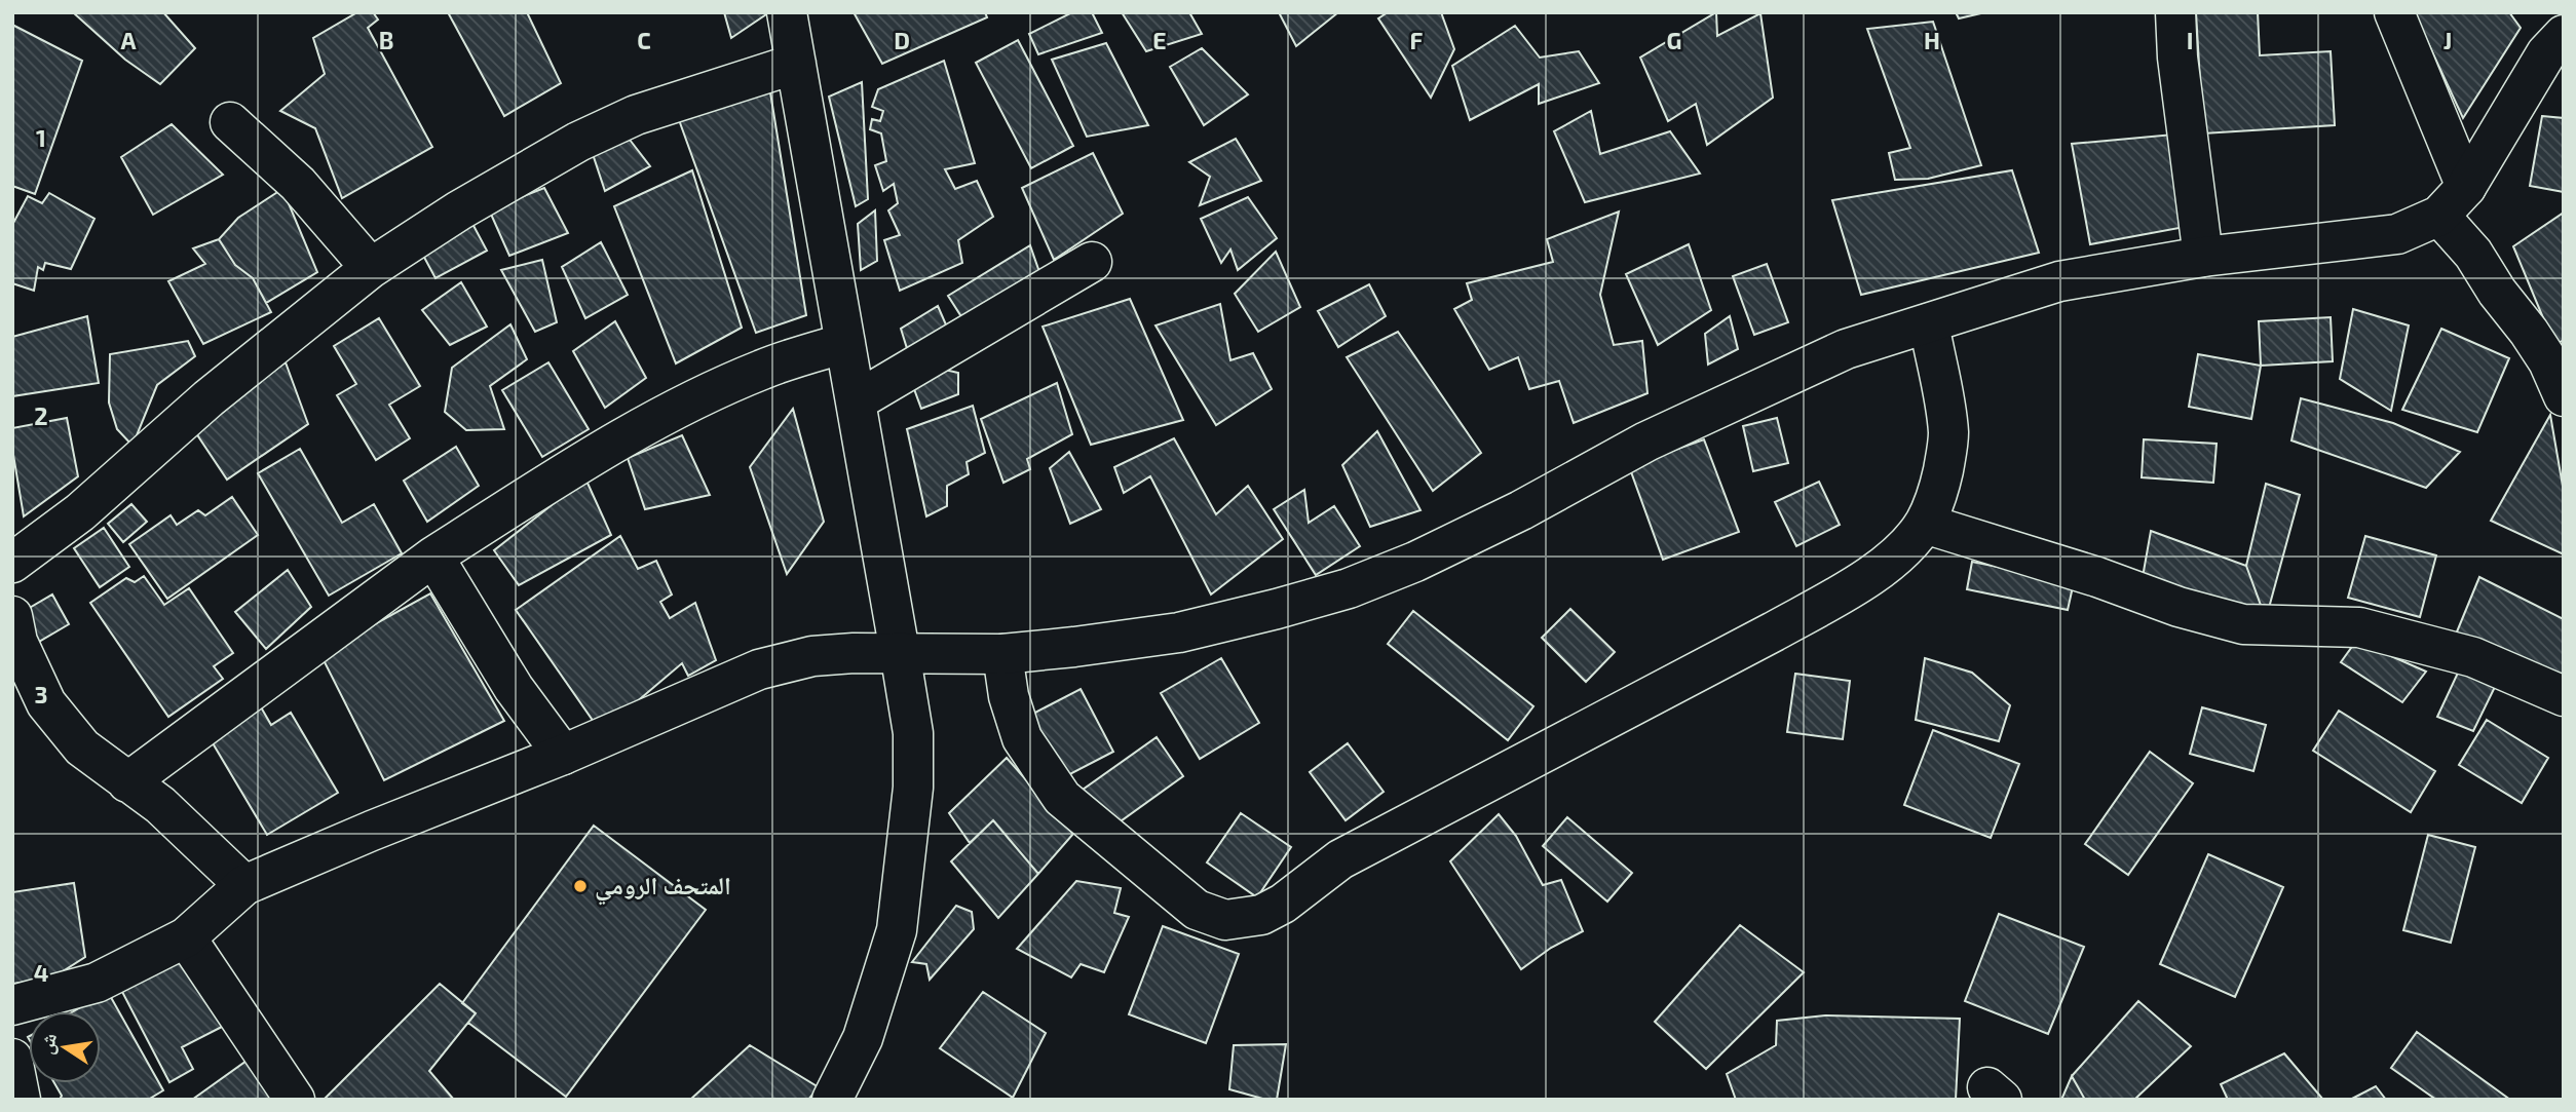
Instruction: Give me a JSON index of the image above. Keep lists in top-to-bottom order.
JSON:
{
  "places": ["المتحف الرومي"],
  "north": "left",
  "grid": {
    "columns": [
      "A",
      "B",
      "C",
      "D",
      "E",
      "F",
      "G",
      "H",
      "I",
      "J"
    ],
    "rows": [
      "1",
      "2",
      "3",
      "4"
    ]
  }
}
